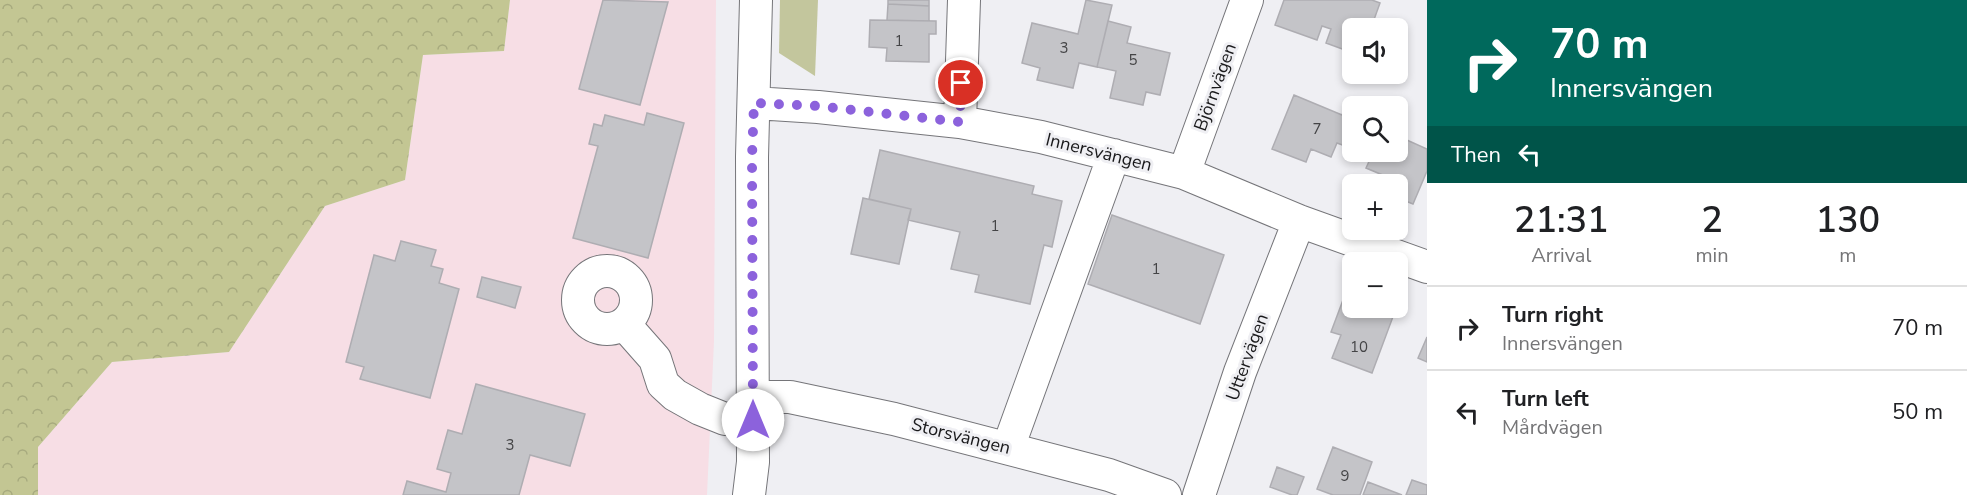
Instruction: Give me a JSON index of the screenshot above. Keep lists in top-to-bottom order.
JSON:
{
  "streets": {
    "street": [
      "Björnvägen",
      "Innersvängen",
      "Uttervägen",
      "Storsvängen"
    ]
  },
  "crossings": [
    ["Björnvägen", "Innersvängen"],
    ["Innersvängen", "Uttervägen"]
  ],
  "house_numbers": [
    "1",
    "3",
    "5",
    "7",
    "1",
    "1",
    "10",
    "3",
    "9"
  ],
  "page": {
    "turn": ["70 m", "Innersvängen"],
    "map_buttons": ["+", "−"],
    "then": "Then",
    "eta": [
      "21:31",
      "Arrival",
      "2",
      "min",
      "130",
      "m"
    ],
    "list": [
      {
        "name": "Turn right",
        "note": "Innersvängen",
        "value": "70 m"
      },
      {
        "name": "Turn left",
        "note": "Mårdvägen",
        "value": "50 m"
      }
    ]
  }
}
